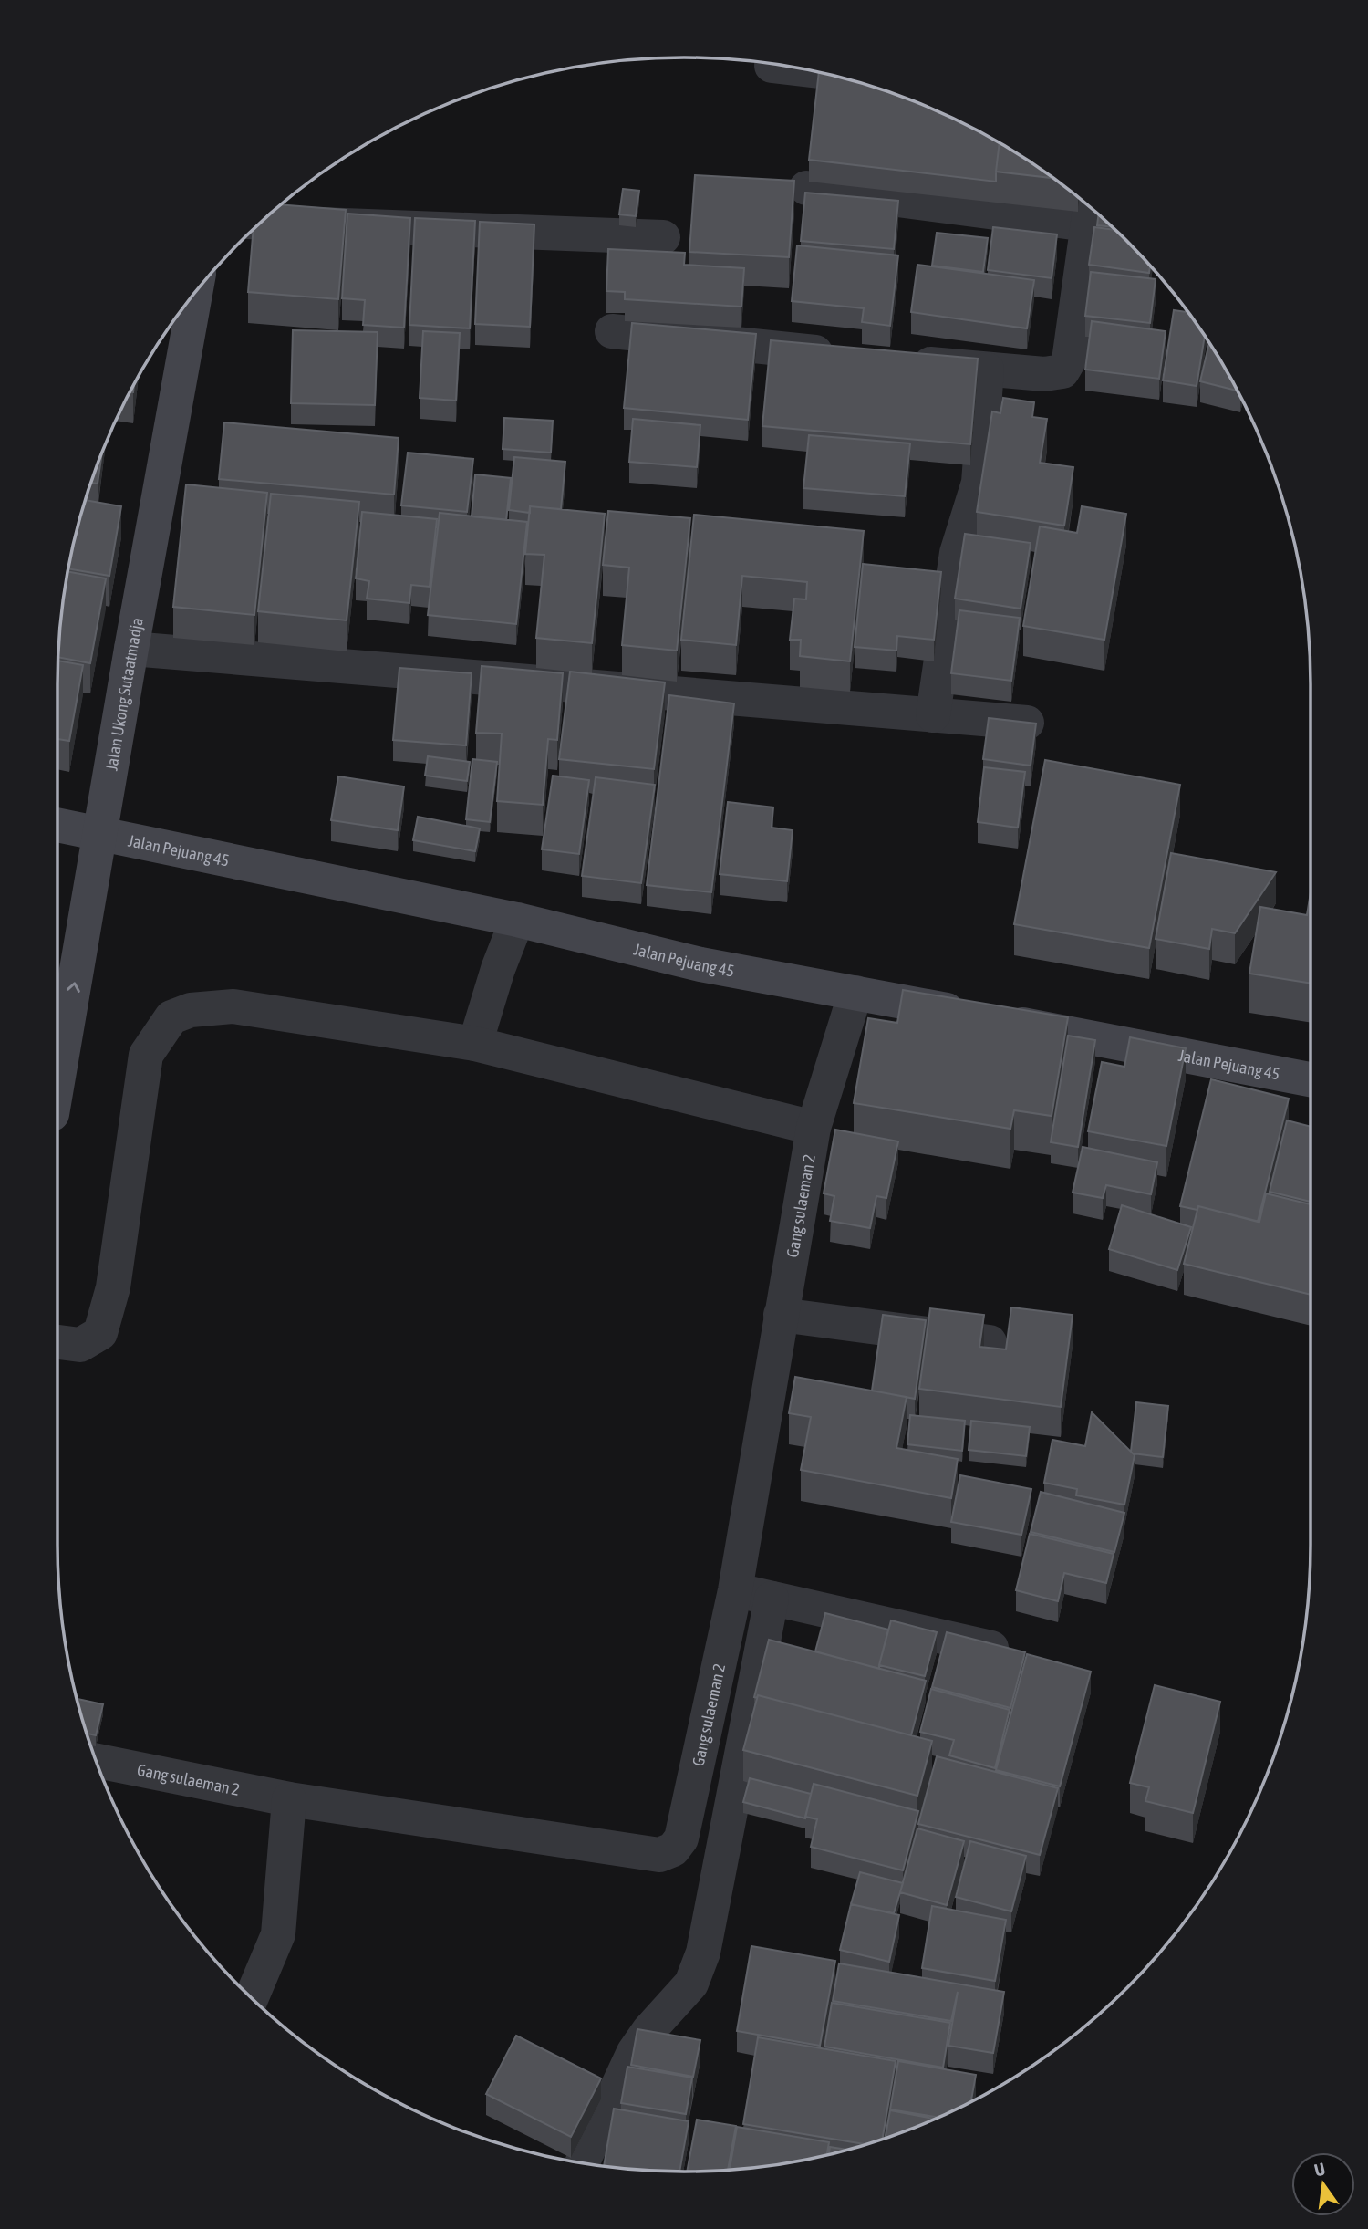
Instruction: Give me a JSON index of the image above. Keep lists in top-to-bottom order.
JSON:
{
  "streets": {
    "street": ["Jalan Ukong Sutaatmadja", "Jalan Pejuang 45", "Gang sulaeman 2"]
  },
  "crossings": [
    ["Jalan Ukong Sutaatmadja", "Jalan Pejuang 45"],
    ["Jalan Pejuang 45", "Gang sulaeman 2"]
  ],
  "north": "top"
}
